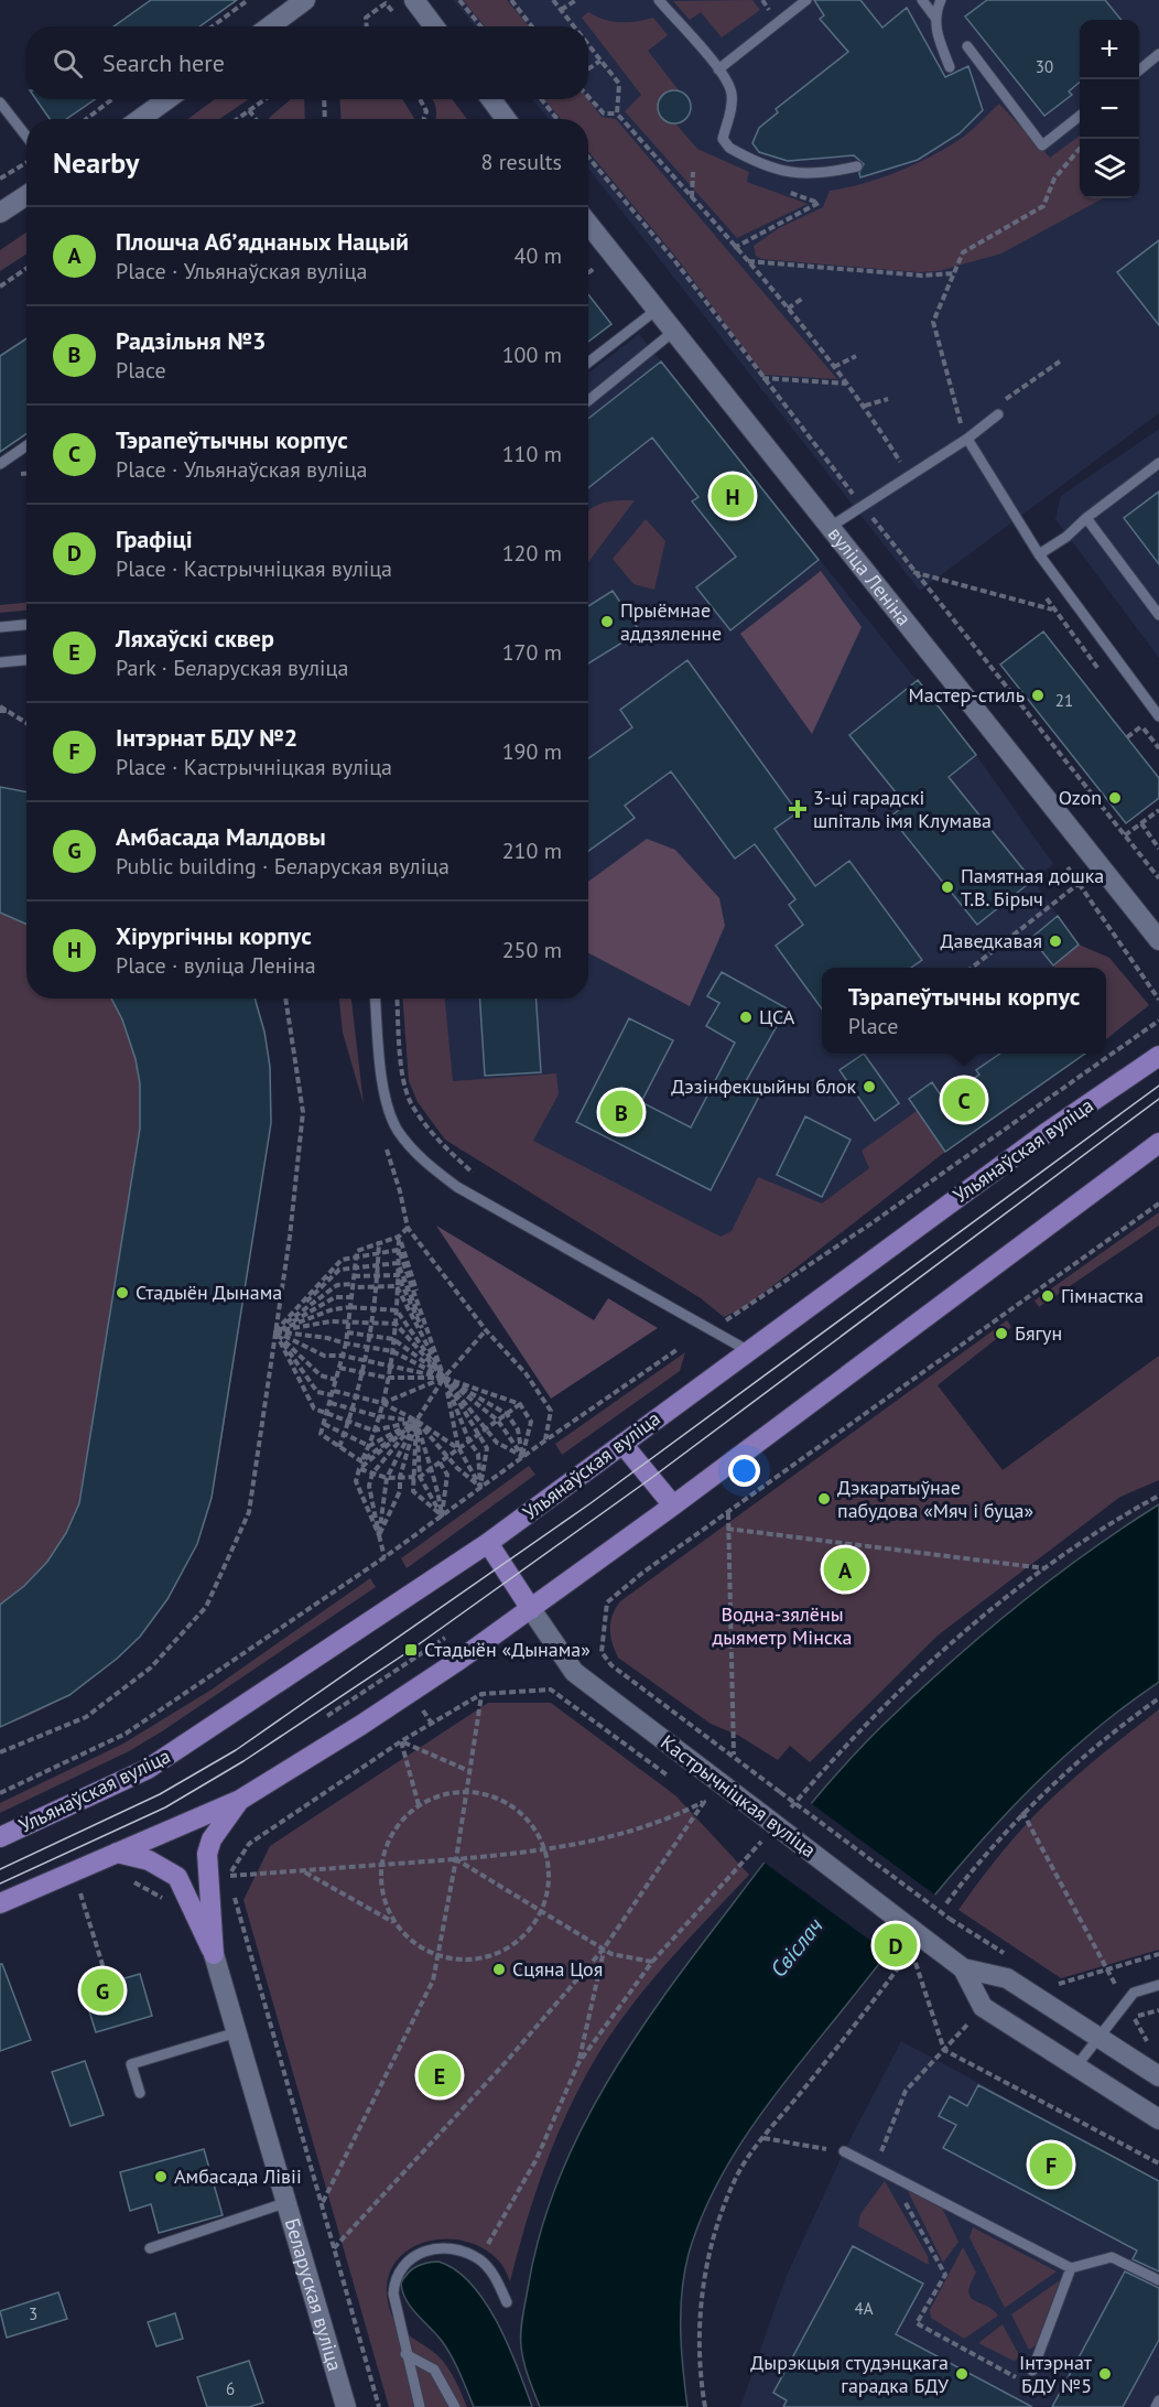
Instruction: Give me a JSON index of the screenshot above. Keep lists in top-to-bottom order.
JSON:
{
  "streets": {
    "main road": ["Ульянаўская вуліца"],
    "street": ["вуліца Леніна", "Кастрычніцкая вуліца", "Беларуская вуліца"]
  },
  "water": ["Свіслач"],
  "parks": ["Водна-зялёны дыяметр Мінска"],
  "places": {
    "other": [
      "Прыёмнае аддзяленне",
      "Мастер-стиль",
      "Ozon",
      "Памятная дошка Т.В. Бірыч",
      "Даведкавая",
      "ЦСА",
      "Дэзінфекцыйны блок",
      "Стадыён Дынама",
      "Гімнастка",
      "Бягун",
      "Дэкаратыўнае пабудова «Мяч і буца»",
      "Сцяна Цоя",
      "Амбасада Лівіі",
      "Дырэкцыя студэнцкага гарадка БДУ",
      "Інтэрнат БДУ №5"
    ],
    "health": ["3-ці гарадскі шпіталь імя Клумава"],
    "transit": ["Стадыён «Дынама»"]
  },
  "house_numbers": [
    "30",
    "21",
    "4А",
    "3",
    "6"
  ],
  "page": {
    "map_buttons": ["+", "−"],
    "search": "Search here",
    "heading": ["Nearby", "8 results"],
    "list": [
      {
        "mark": "A",
        "name": "Плошча Абʼяднаных Нацый",
        "note": "Place · Ульянаўская вуліца",
        "value": "40 m"
      },
      {
        "mark": "B",
        "name": "Радзільня №3",
        "note": "Place",
        "value": "100 m"
      },
      {
        "mark": "C",
        "name": "Тэрапеўтычны корпус",
        "note": "Place · Ульянаўская вуліца",
        "value": "110 m"
      },
      {
        "mark": "D",
        "name": "Графіці",
        "note": "Place · Кастрычніцкая вуліца",
        "value": "120 m"
      },
      {
        "mark": "E",
        "name": "Ляхаўскі сквер",
        "note": "Park · Беларуская вуліца",
        "value": "170 m"
      },
      {
        "mark": "F",
        "name": "Інтэрнат БДУ №2",
        "note": "Place · Кастрычніцкая вуліца",
        "value": "190 m"
      },
      {
        "mark": "G",
        "name": "Амбасада Малдовы",
        "note": "Public building · Беларуская вуліца",
        "value": "210 m"
      },
      {
        "mark": "H",
        "name": "Хірургічны корпус",
        "note": "Place · вуліца Леніна",
        "value": "250 m"
      }
    ],
    "pins": [
      "H",
      "C",
      "B",
      "A",
      "D",
      "G",
      "E",
      "F"
    ],
    "popup": ["Тэрапеўтычны корпус", "Place"]
  }
}
